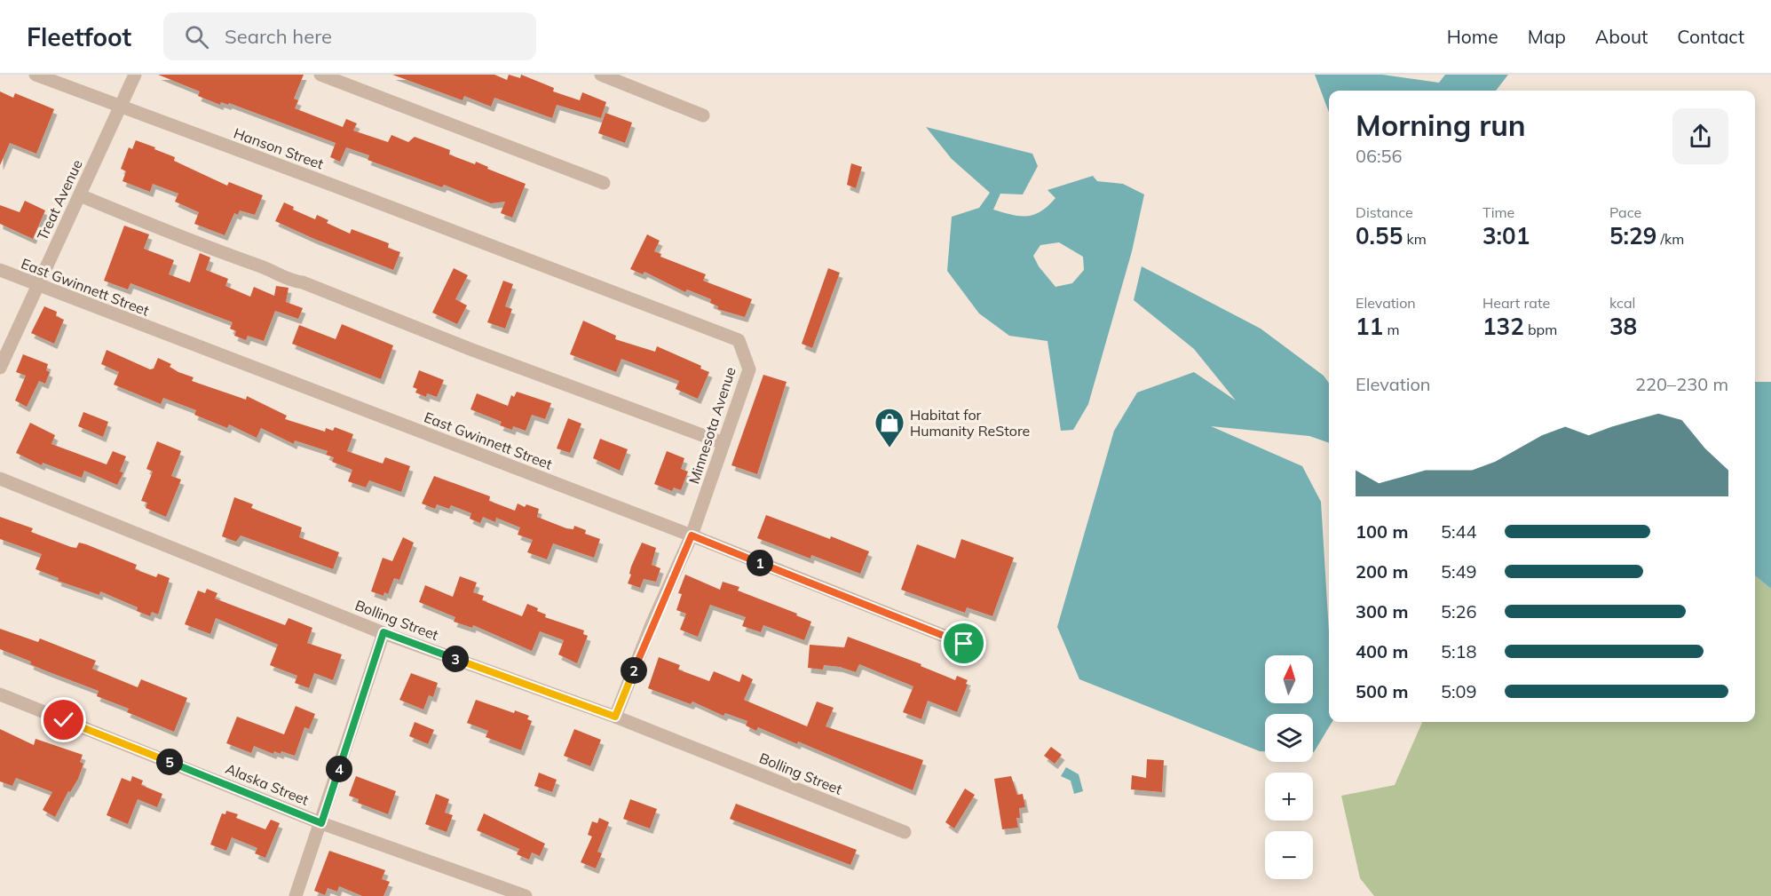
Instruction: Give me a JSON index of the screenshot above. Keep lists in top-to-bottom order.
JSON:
{
  "streets": {
    "street": [
      "Hanson Street",
      "Treat Avenue",
      "East Gwinnett Street",
      "Minnesota Avenue",
      "Bolling Street",
      "Alaska Street"
    ]
  },
  "crossings": [
    ["Hanson Street", "Treat Avenue"],
    ["Hanson Street", "Minnesota Avenue"],
    ["Treat Avenue", "East Gwinnett Street"],
    ["East Gwinnett Street", "Minnesota Avenue"],
    ["Minnesota Avenue", "Bolling Street"]
  ],
  "places": {
    "shop": ["Habitat for Humanity ReStore"]
  },
  "north": "top",
  "page": {
    "header": "Fleetfoot",
    "search": "Search here",
    "nav": [
      "Home",
      "Map",
      "About",
      "Contact"
    ],
    "heading": ["Morning run", "06:56"],
    "stats": [
      ["Distance", "0.55 km"],
      ["Time", "3:01"],
      ["Pace", "5:29 /km"],
      ["Elevation", "11 m"],
      ["Heart rate", "132 bpm"],
      ["kcal", "38"]
    ],
    "chart": ["Elevation", "220–230 m"],
    "list": [
      {
        "name": "100 m",
        "note": "5:44"
      },
      {
        "name": "200 m",
        "note": "5:49"
      },
      {
        "name": "300 m",
        "note": "5:26"
      },
      {
        "name": "400 m",
        "note": "5:18"
      },
      {
        "name": "500 m",
        "note": "5:09"
      }
    ],
    "pins": [
      "1",
      "3",
      "2",
      "5",
      "4"
    ],
    "map_buttons": ["+", "−"]
  }
}
